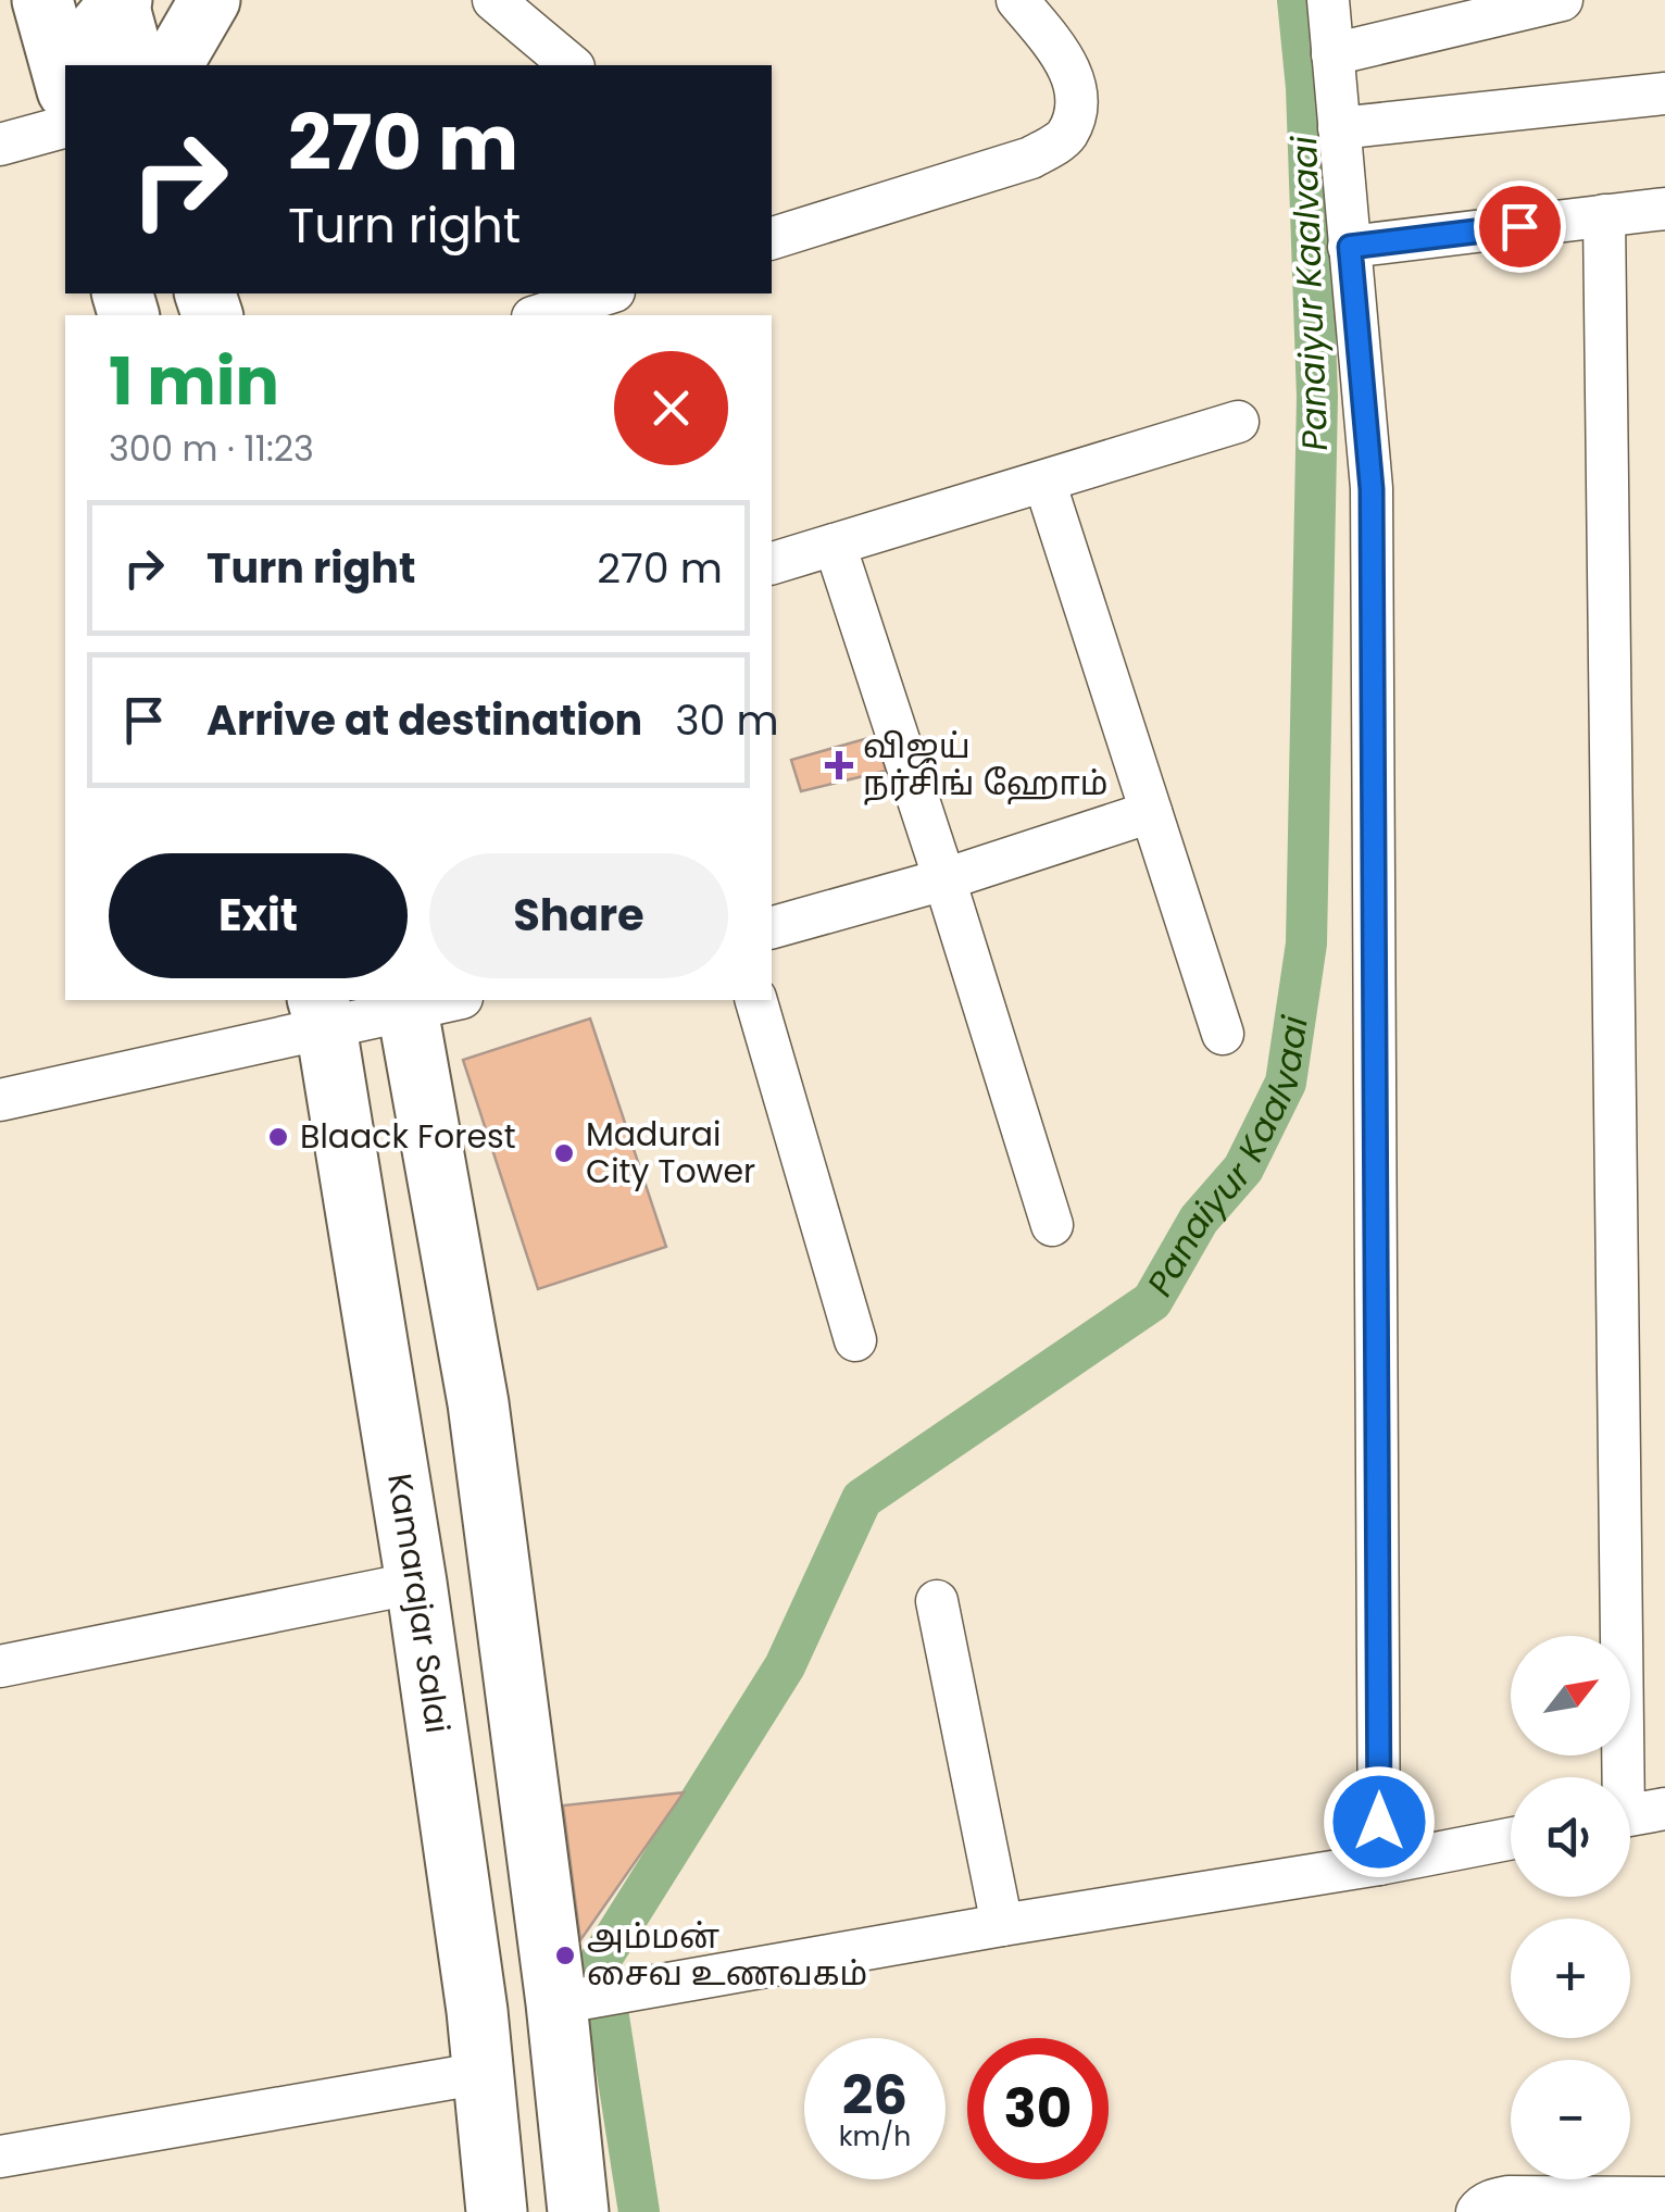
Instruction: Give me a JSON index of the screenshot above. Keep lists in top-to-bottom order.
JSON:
{
  "streets": {
    "main road": ["Kamarajar Salai"]
  },
  "water": ["Panaiyur Kaalvaai"],
  "places": {
    "health": ["விஜய் நர்சிங் ஹோம்"],
    "other": ["Blaack Forest", "Madurai City Tower", "அம்மன் சைவ உணவகம்"]
  },
  "north": "top right",
  "page": {
    "turn": ["270 m", "Turn right"],
    "heading": ["1 min", "300 m · 11:23"],
    "list": [
      {
        "name": "Turn right",
        "value": "270 m"
      },
      {
        "name": "Arrive at destination",
        "value": "30 m"
      }
    ],
    "buttons": ["Exit", "Share"],
    "map_buttons": ["+", "−"],
    "speed": "26 km/h",
    "limit": "30"
  }
}
